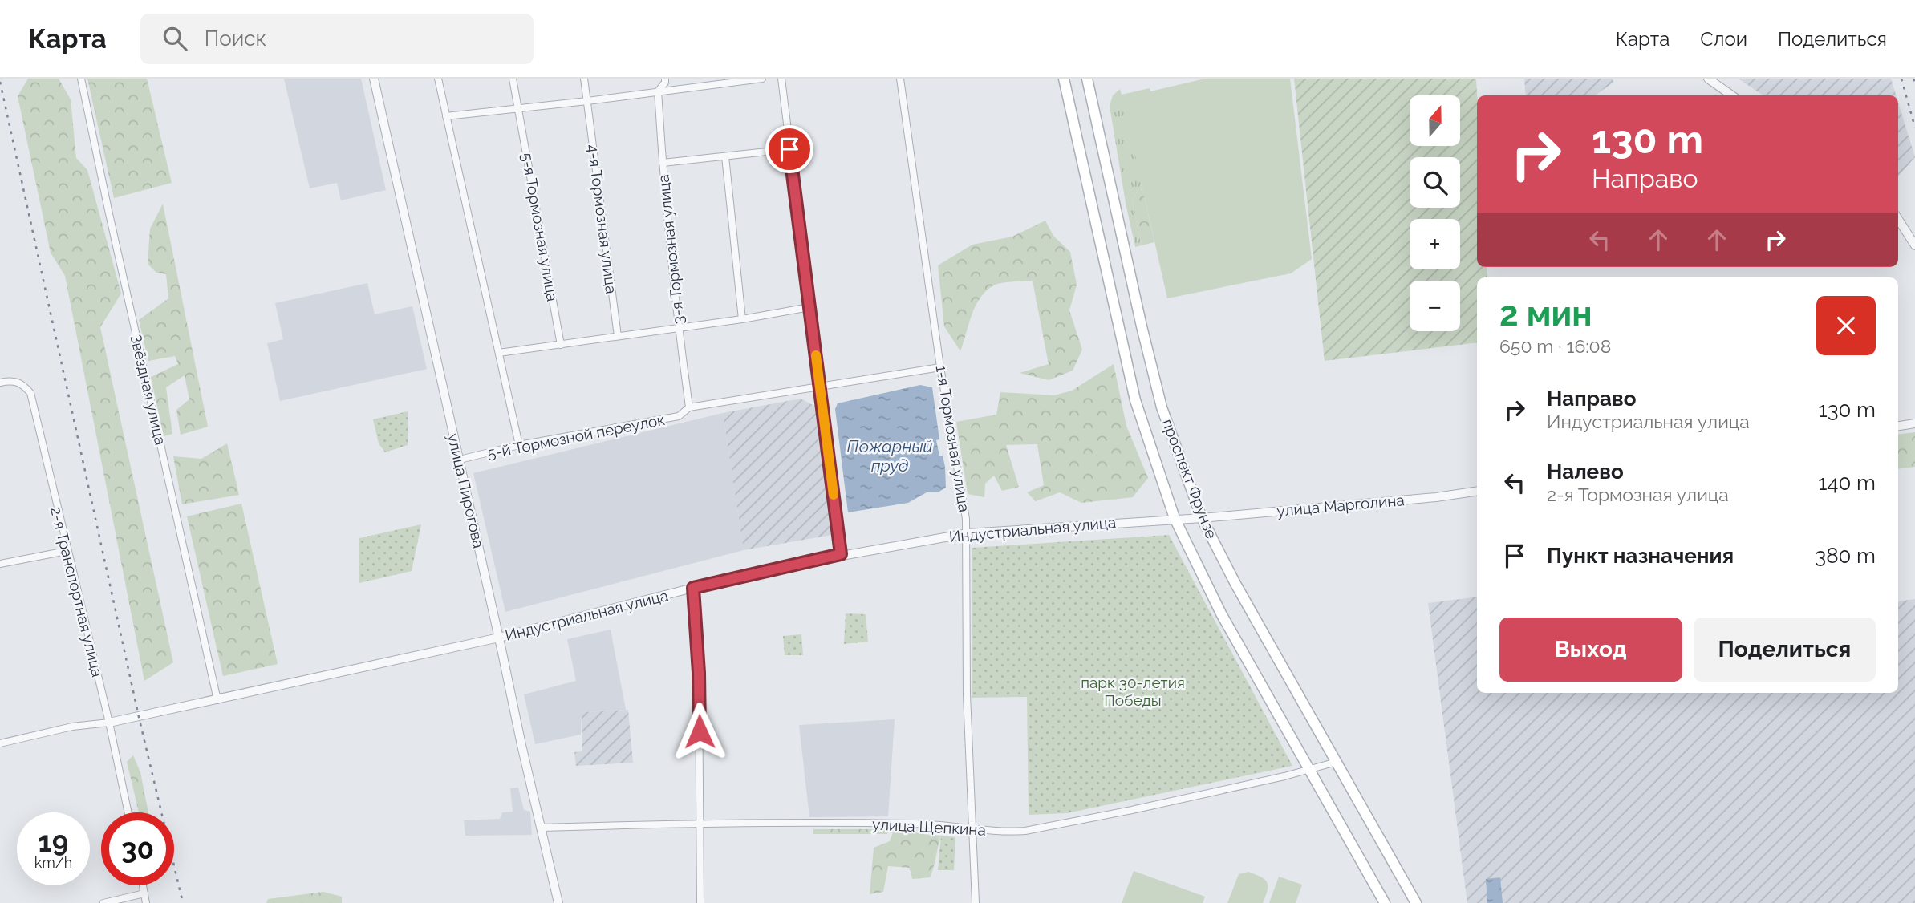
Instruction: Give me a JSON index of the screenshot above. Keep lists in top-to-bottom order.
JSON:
{
  "streets": {
    "main road": ["проспект Фрунзе"],
    "street": [
      "4-я Тормозная улица",
      "5-я Тормозная улица",
      "3-я Тормозная улица",
      "Звёздная улица",
      "5-й Тормозной переулок",
      "1-я Тормозная улица",
      "улица Пирогова",
      "улица Марголина",
      "Индустриальная улица",
      "2-я Транспортная улица",
      "улица Щепкина"
    ]
  },
  "crossings": [
    ["3-я Тормозная улица", "5-й Тормозной переулок"],
    ["Звёздная улица", "Индустриальная улица"],
    ["5-й Тормозной переулок", "1-я Тормозная улица"],
    ["5-й Тормозной переулок", "улица Пирогова"],
    ["1-я Тормозная улица", "Индустриальная улица"],
    ["1-я Тормозная улица", "улица Щепкина"],
    ["проспект Фрунзе", "улица Марголина"],
    ["проспект Фрунзе", "Индустриальная улица"],
    ["проспект Фрунзе", "улица Щепкина"],
    ["улица Пирогова", "Индустриальная улица"],
    ["улица Пирогова", "улица Щепкина"],
    ["улица Марголина", "Индустриальная улица"],
    ["Индустриальная улица", "2-я Транспортная улица"]
  ],
  "water": ["Пожарный пруд"],
  "parks": ["парк 30-летия Победы"],
  "north": "top",
  "page": {
    "header": "Карта",
    "search": "Поиск",
    "nav": ["Карта", "Слои", "Поделиться"],
    "map_buttons": ["+", "−"],
    "turn": ["130 m", "Направо"],
    "heading": ["2 мин", "650 m · 16:08"],
    "list": [
      {
        "name": "Направо",
        "note": "Индустриальная улица",
        "value": "130 m"
      },
      {
        "name": "Налево",
        "note": "2-я Тормозная улица",
        "value": "140 m"
      },
      {
        "name": "Пункт назначения",
        "value": "380 m"
      }
    ],
    "buttons": ["Выход", "Поделиться"],
    "speed": "19 km/h",
    "limit": "30"
  }
}
